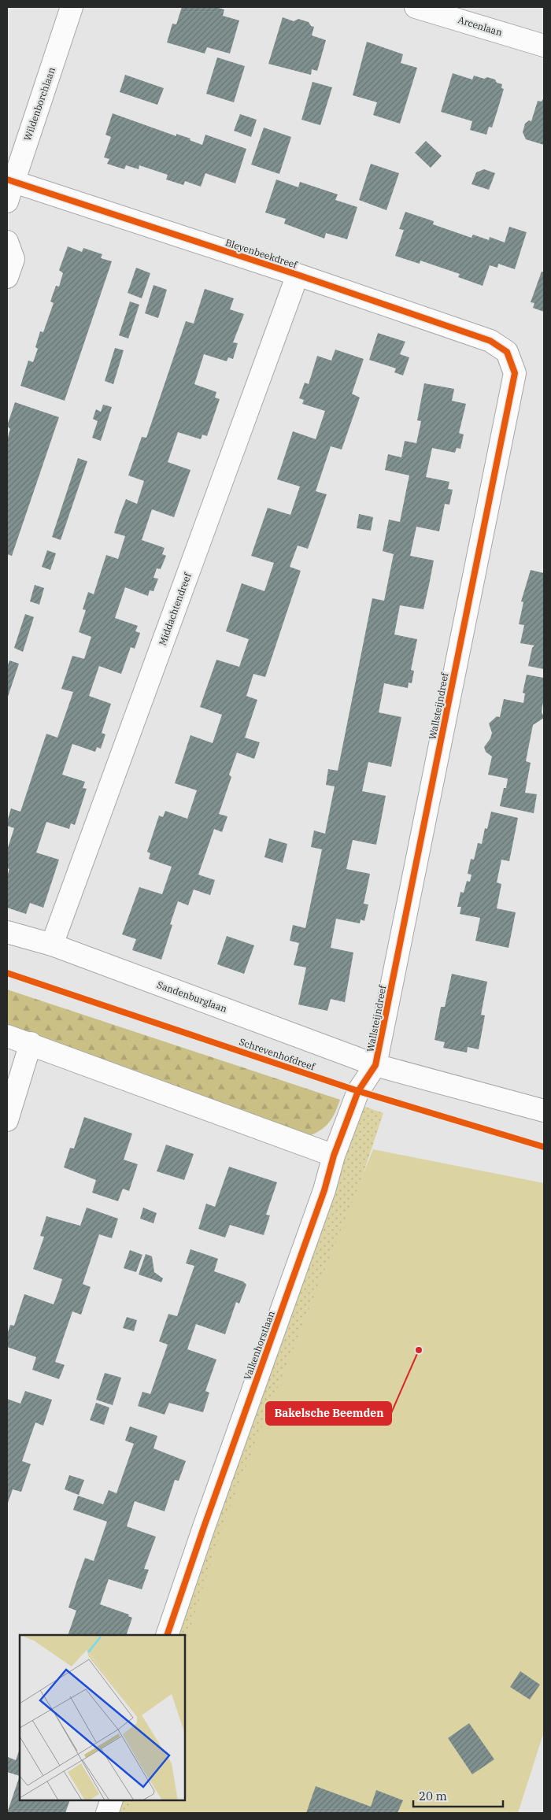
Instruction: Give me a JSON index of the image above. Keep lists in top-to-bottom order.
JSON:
{
  "streets": {
    "street": [
      "Arcenlaan",
      "Wildenborchlaan",
      "Bleyenbeekdreef",
      "Middachtendreef",
      "Wallsteijndreef",
      "Sandenburglaan",
      "Valkenhorstlaan"
    ],
    "cycle path": ["Schrevenhofdreef"]
  },
  "crossings": [
    ["Wildenborchlaan", "Bleyenbeekdreef"],
    ["Bleyenbeekdreef", "Middachtendreef"],
    ["Bleyenbeekdreef", "Wallsteijndreef"],
    ["Middachtendreef", "Sandenburglaan"],
    ["Wallsteijndreef", "Sandenburglaan"],
    ["Wallsteijndreef", "Valkenhorstlaan"],
    ["Sandenburglaan", "Valkenhorstlaan"]
  ],
  "places": ["Bakelsche Beemden"],
  "scale_bar": "20 m"
}
